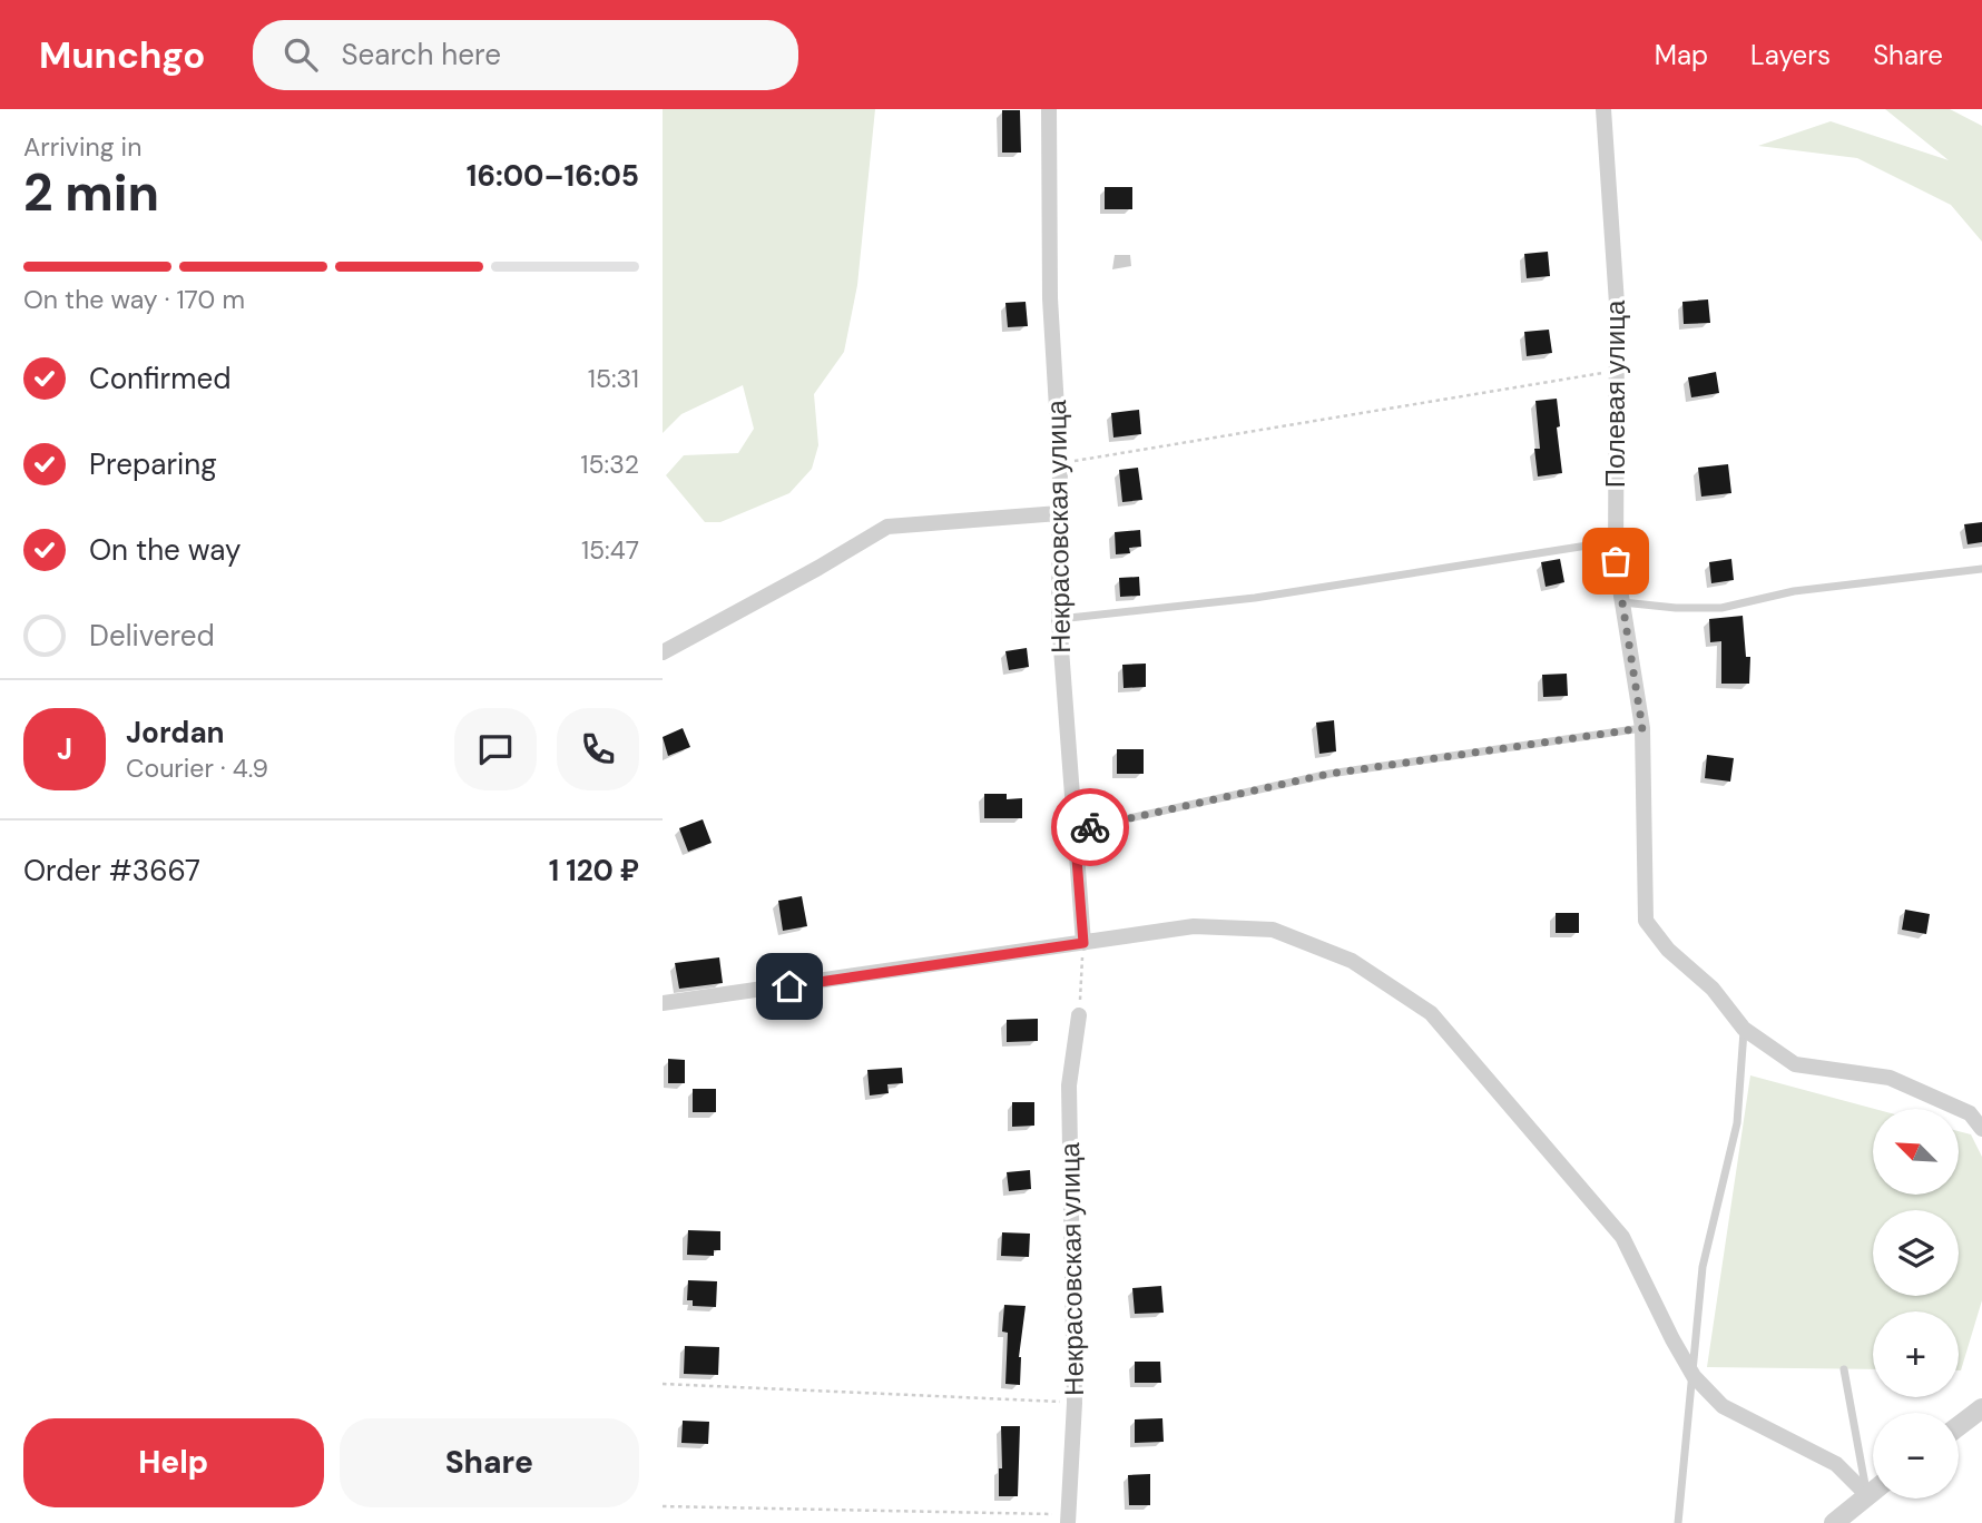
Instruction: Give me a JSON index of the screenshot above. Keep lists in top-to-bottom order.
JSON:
{
  "streets": {
    "street": ["Полевая улица", "Некрасовская улица"]
  },
  "north": "top left",
  "page": {
    "header": "Munchgo",
    "search": "Search here",
    "nav": ["Map", "Layers", "Share"],
    "heading": ["2 min", "Arriving in", "16:00–16:05"],
    "panel": [
      "Jordan",
      "Courier · 4.9",
      "Order #3667",
      "1 120 ₽"
    ],
    "bar": "On the way · 170 m",
    "list": [
      ["Confirmed", "15:31"],
      ["Preparing", "15:32"],
      ["On the way", "15:47"],
      "Delivered"
    ],
    "round": "J",
    "map_buttons": ["+", "−"],
    "buttons": ["Help", "Share"]
  }
}
